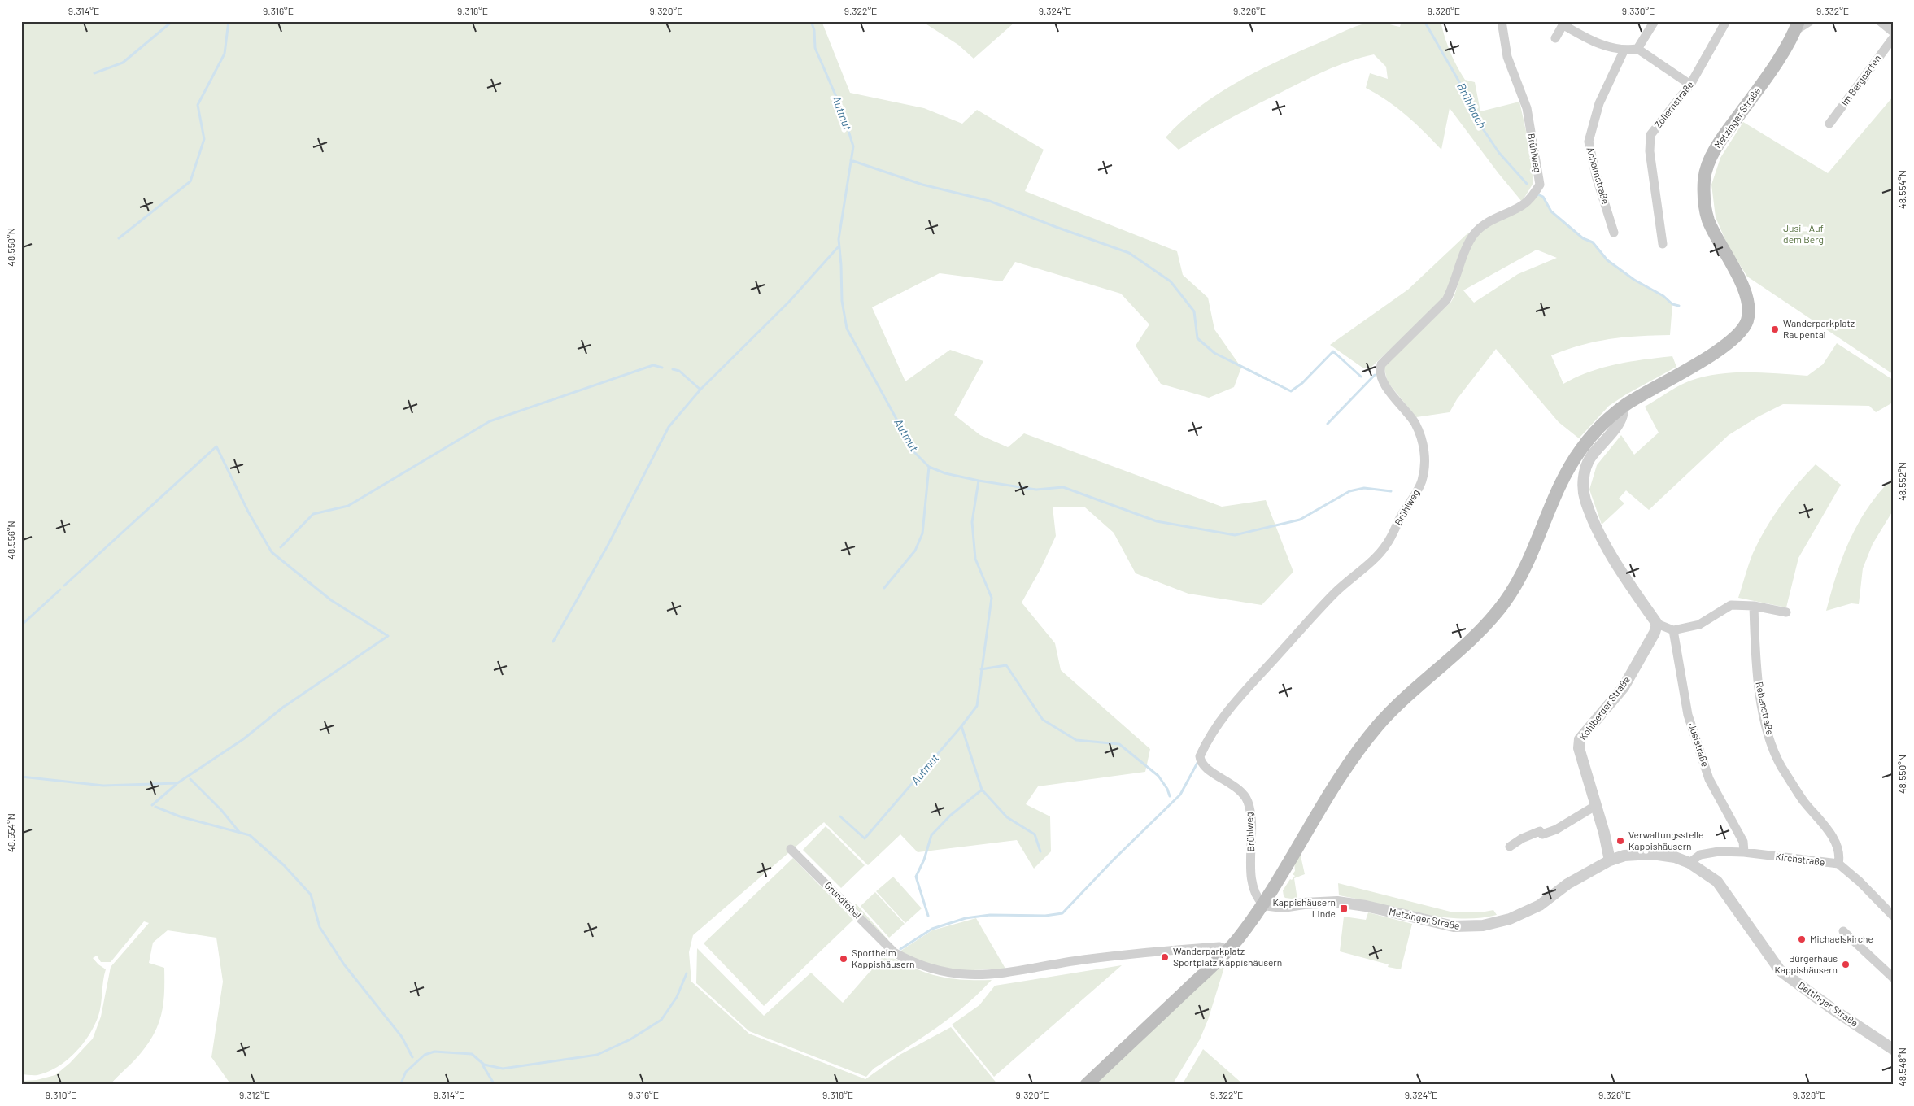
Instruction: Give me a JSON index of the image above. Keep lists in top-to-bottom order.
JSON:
{
  "streets": {
    "main road": ["Metzinger Straße"],
    "street": [
      "Im Berggarten",
      "Zollernstraße",
      "Brühlweg",
      "Achalmstraße",
      "Kohlberger Straße",
      "Rebenstraße",
      "Jusistraße",
      "Kirchstraße",
      "Grundtobel",
      "Dettinger Straße"
    ]
  },
  "crossings": [
    ["Metzinger Straße", "Brühlweg"],
    ["Metzinger Straße", "Kohlberger Straße"],
    ["Metzinger Straße", "Kirchstraße"],
    ["Metzinger Straße", "Grundtobel"],
    ["Metzinger Straße", "Dettinger Straße"],
    ["Rebenstraße", "Kirchstraße"],
    ["Jusistraße", "Kirchstraße"],
    ["Kirchstraße", "Dettinger Straße"]
  ],
  "water": ["Brühlbach", "Autmut"],
  "parks": ["Jusi - Auf dem Berg"],
  "places": {
    "other": [
      "Wanderparkplatz Raupental",
      "Verwaltungsstelle Kappishäusern",
      "Michaelskirche",
      "Wanderparkplatz Sportplatz Kappishäusern",
      "Sportheim Kappishäusern",
      "Bürgerhaus Kappishäusern"
    ],
    "transit": ["Kappishäusern Linde"]
  },
  "coordinates": [
    "9.314°E",
    "9.316°E",
    "9.318°E",
    "9.320°E",
    "9.322°E",
    "9.324°E",
    "9.326°E",
    "9.328°E",
    "9.330°E",
    "9.332°E",
    "48.554°N",
    "48.558°N",
    "48.552°N",
    "48.556°N",
    "48.550°N",
    "48.548°N",
    "9.310°E",
    "9.312°E"
  ]
}
